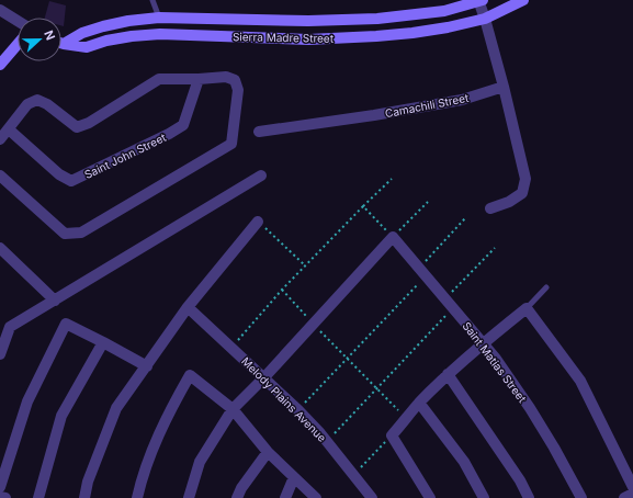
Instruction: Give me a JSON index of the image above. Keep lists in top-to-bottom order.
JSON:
{
  "streets": {
    "main road": ["Sierra Madre Street"],
    "street": [
      "Camachili Street",
      "Saint John Street",
      "Saint Matias Street",
      "Melody Plains Avenue"
    ]
  },
  "north": "right"
}
